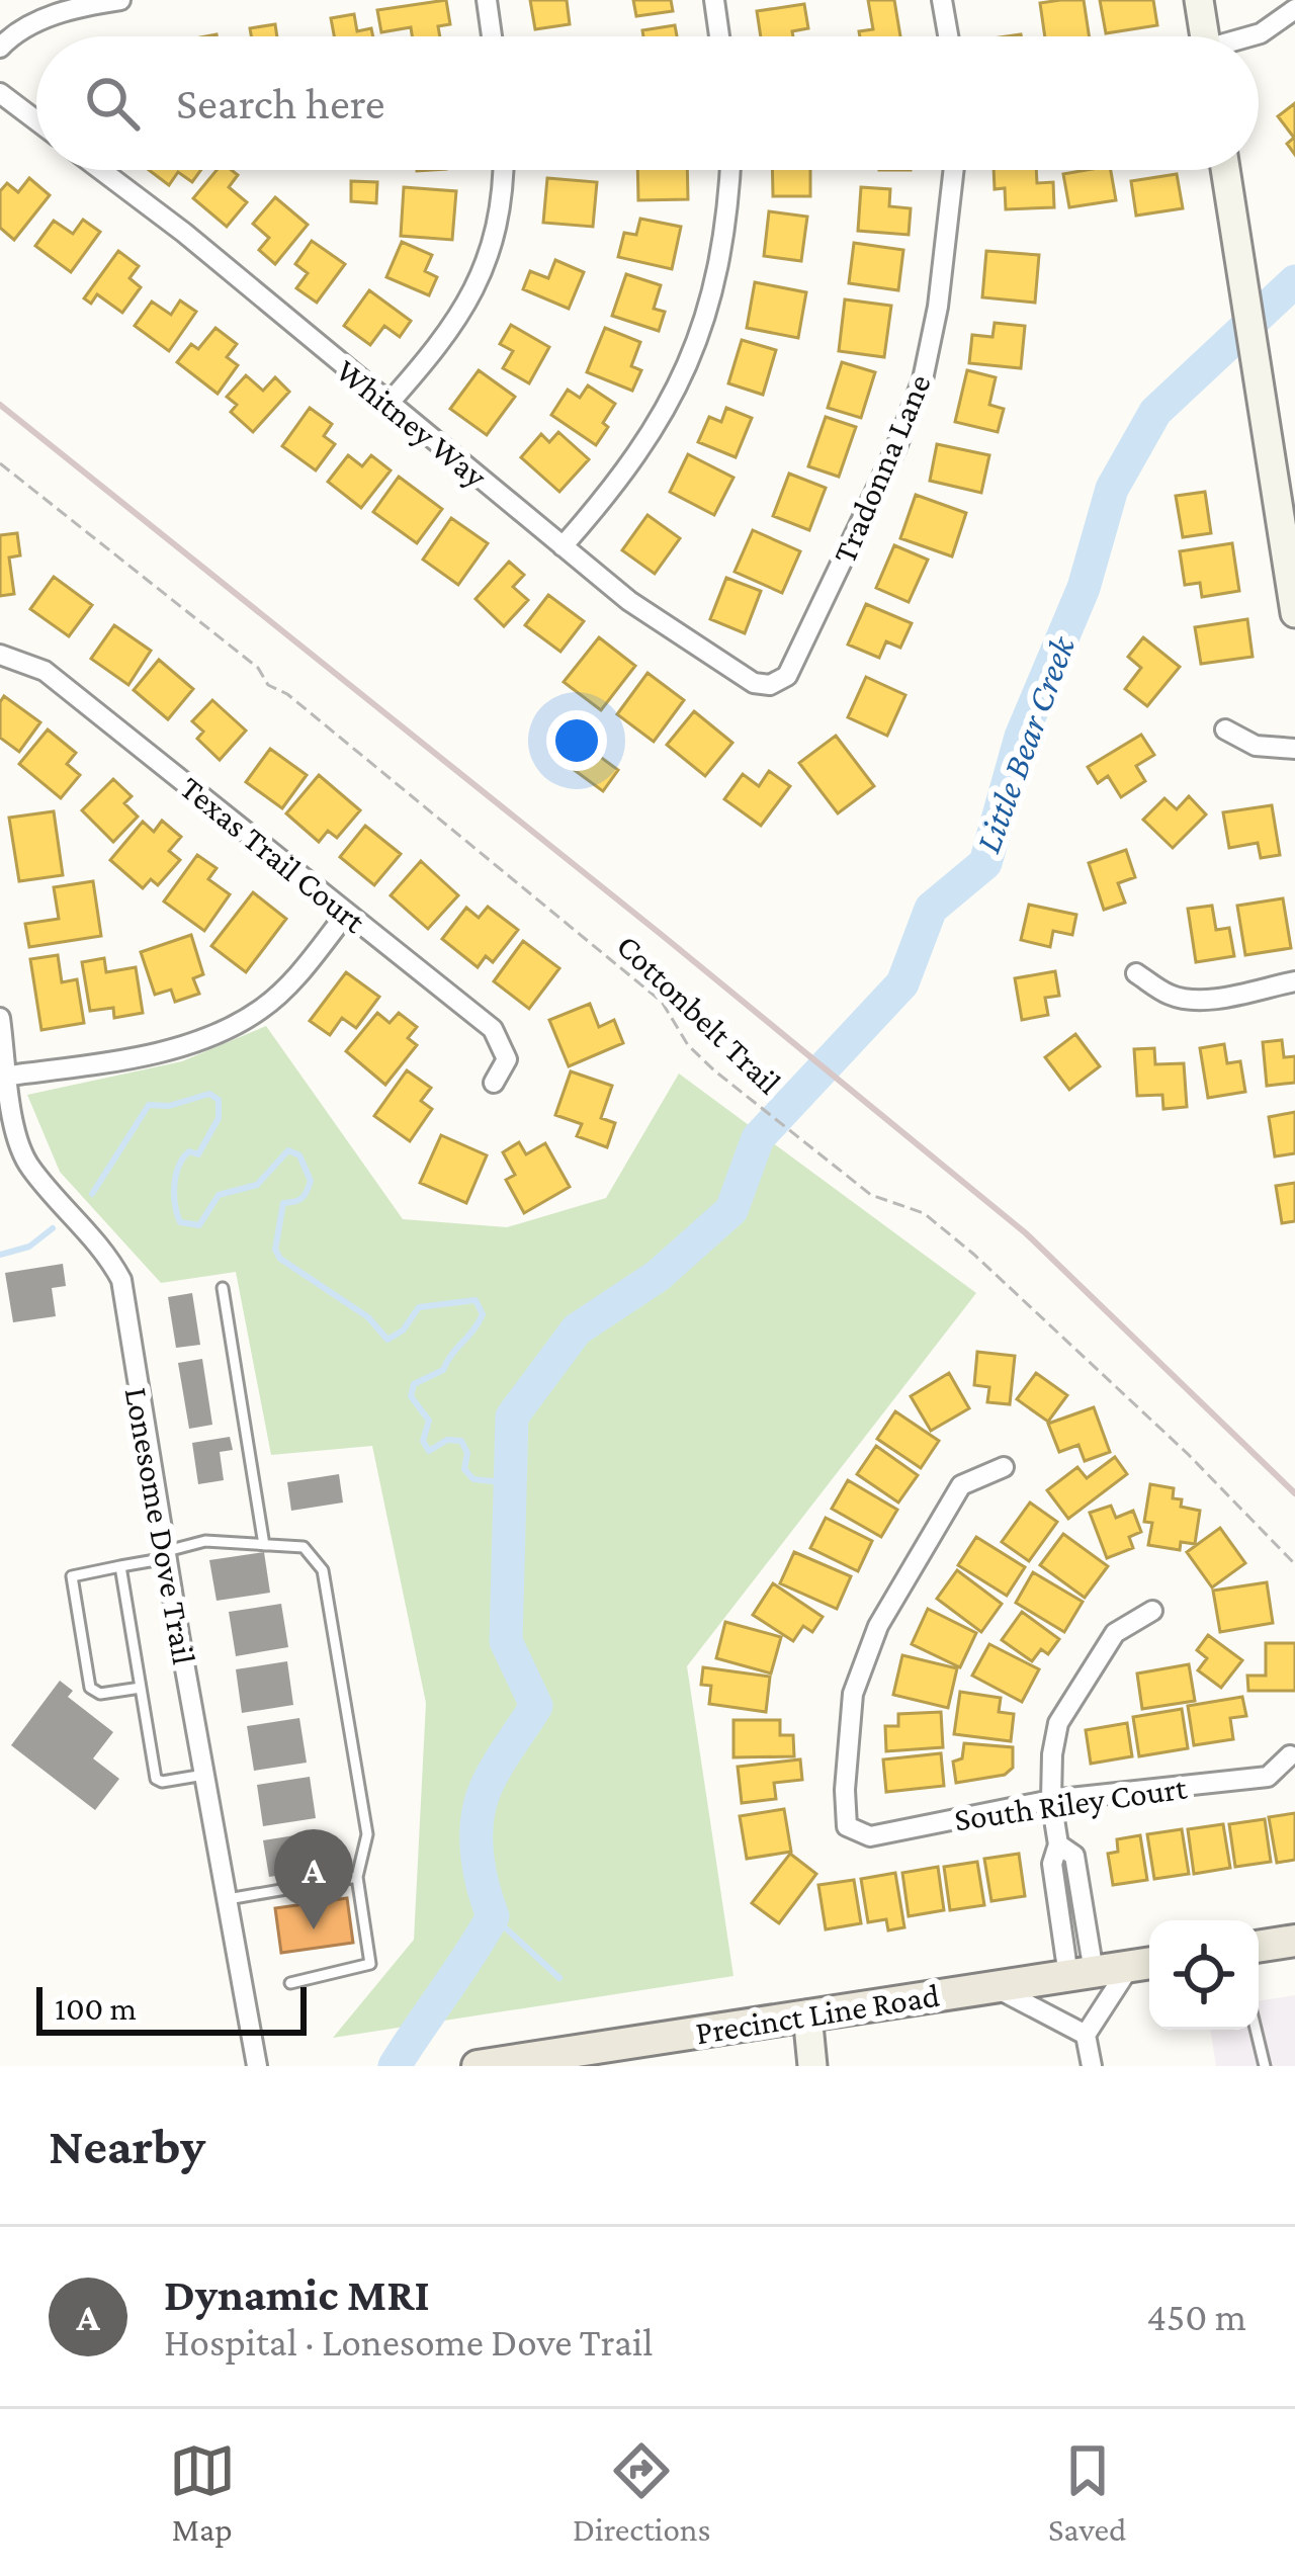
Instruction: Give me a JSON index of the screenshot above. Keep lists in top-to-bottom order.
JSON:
{
  "streets": {
    "main road": ["Precinct Line Road"],
    "street": [
      "Whitney Way",
      "Tradonna Lane",
      "Texas Trail Court",
      "Lonesome Dove Trail",
      "South Riley Court"
    ],
    "path": ["Cottonbelt Trail"]
  },
  "crossings": [
    ["Whitney Way", "Tradonna Lane"]
  ],
  "water": ["Little Bear Creek"],
  "scale_bar": "100 m",
  "page": {
    "search": "Search here",
    "pins": "A",
    "scale": "100 m",
    "heading": "Nearby",
    "list": [
      {
        "mark": "A",
        "name": "Dynamic MRI",
        "note": "Hospital · Lonesome Dove Trail",
        "value": "450 m"
      }
    ],
    "nav": ["Map", "Directions", "Saved"]
  }
}
